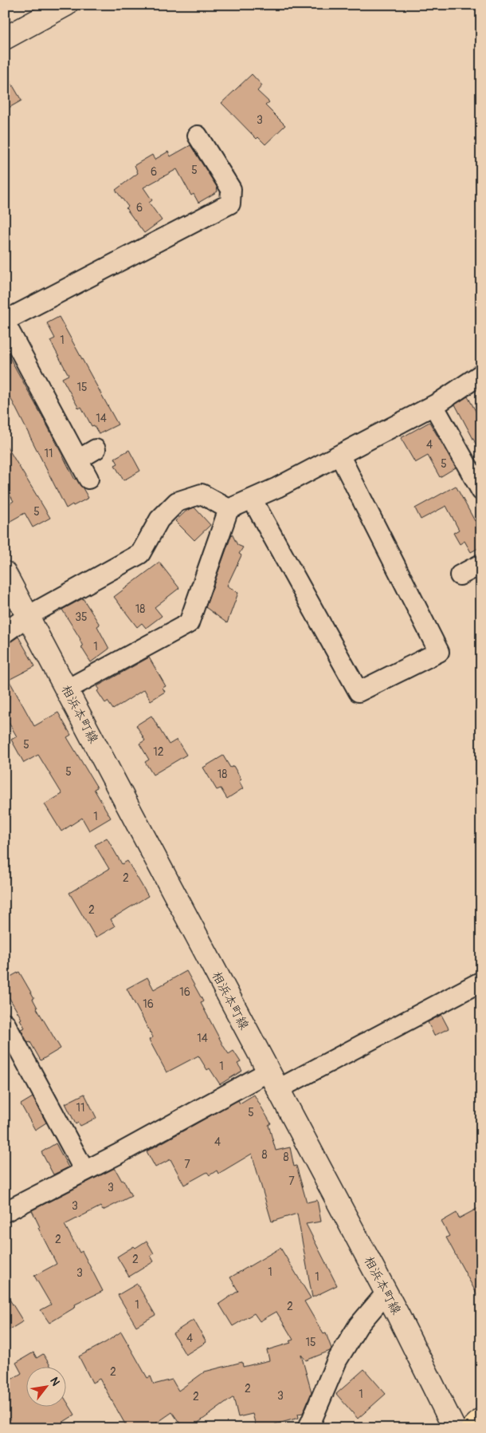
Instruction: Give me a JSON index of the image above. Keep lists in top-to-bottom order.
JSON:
{
  "streets": {
    "main road": ["相浜本町線"]
  },
  "house_numbers": [
    "3",
    "5",
    "6",
    "6",
    "1",
    "15",
    "14",
    "4",
    "11",
    "5",
    "5",
    "18",
    "35",
    "1",
    "5",
    "12",
    "5",
    "18",
    "1",
    "2",
    "2",
    "16",
    "16",
    "14",
    "1",
    "11",
    "5",
    "4",
    "8",
    "8",
    "7",
    "7",
    "3",
    "3",
    "2",
    "2",
    "1",
    "3",
    "1",
    "1",
    "2",
    "4",
    "15",
    "2",
    "2",
    "1",
    "3",
    "2"
  ],
  "north": "top right"
}
